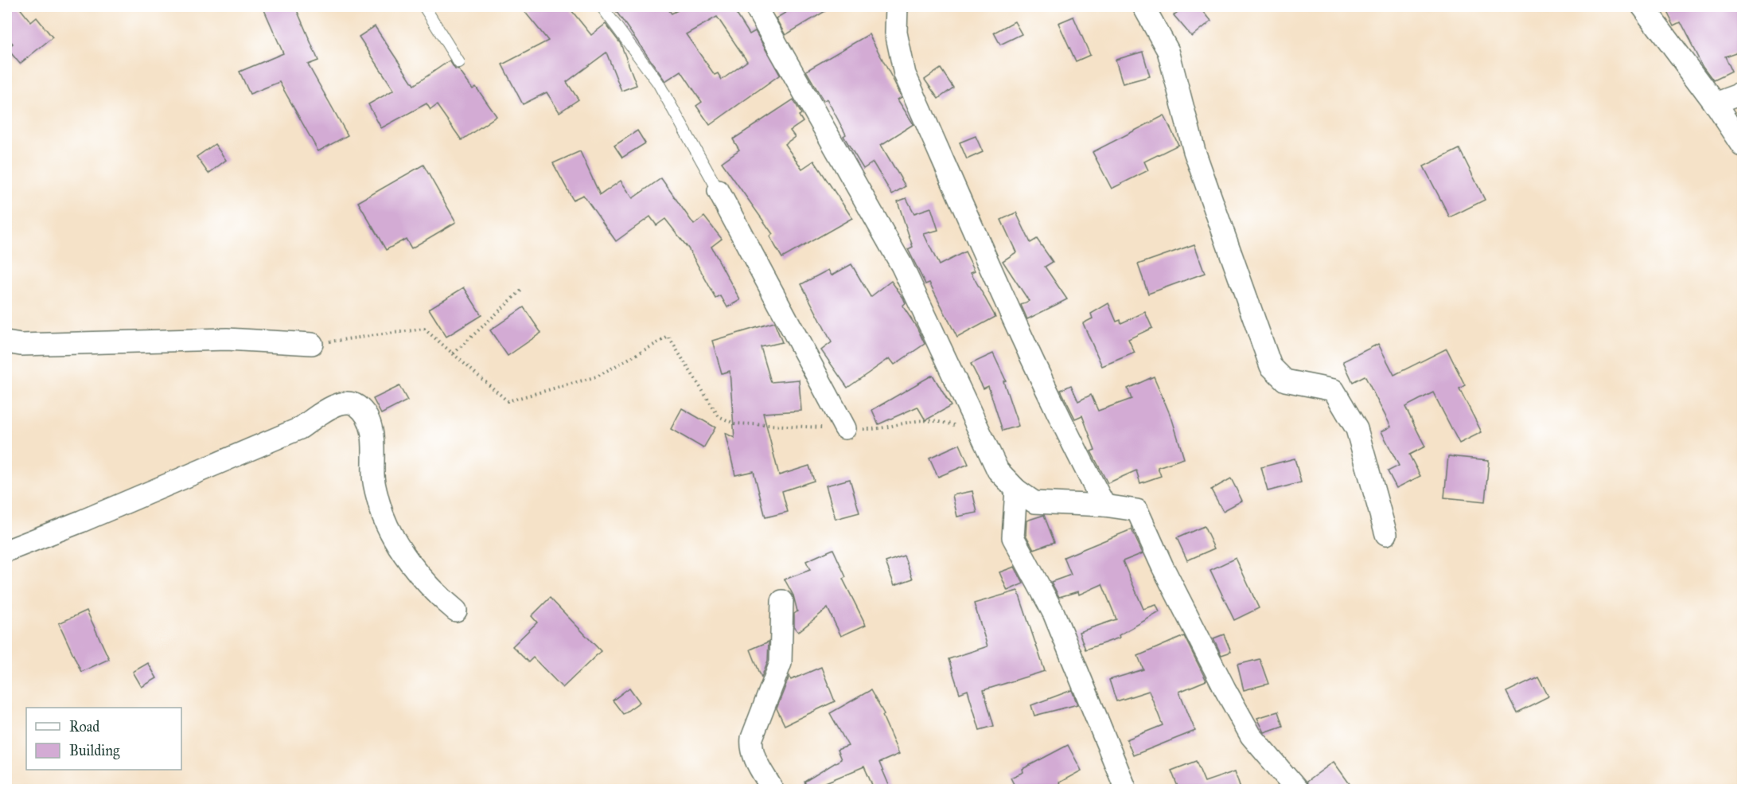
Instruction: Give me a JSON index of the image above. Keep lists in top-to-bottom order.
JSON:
{
  "legend": ["Road", "Building"]
}
